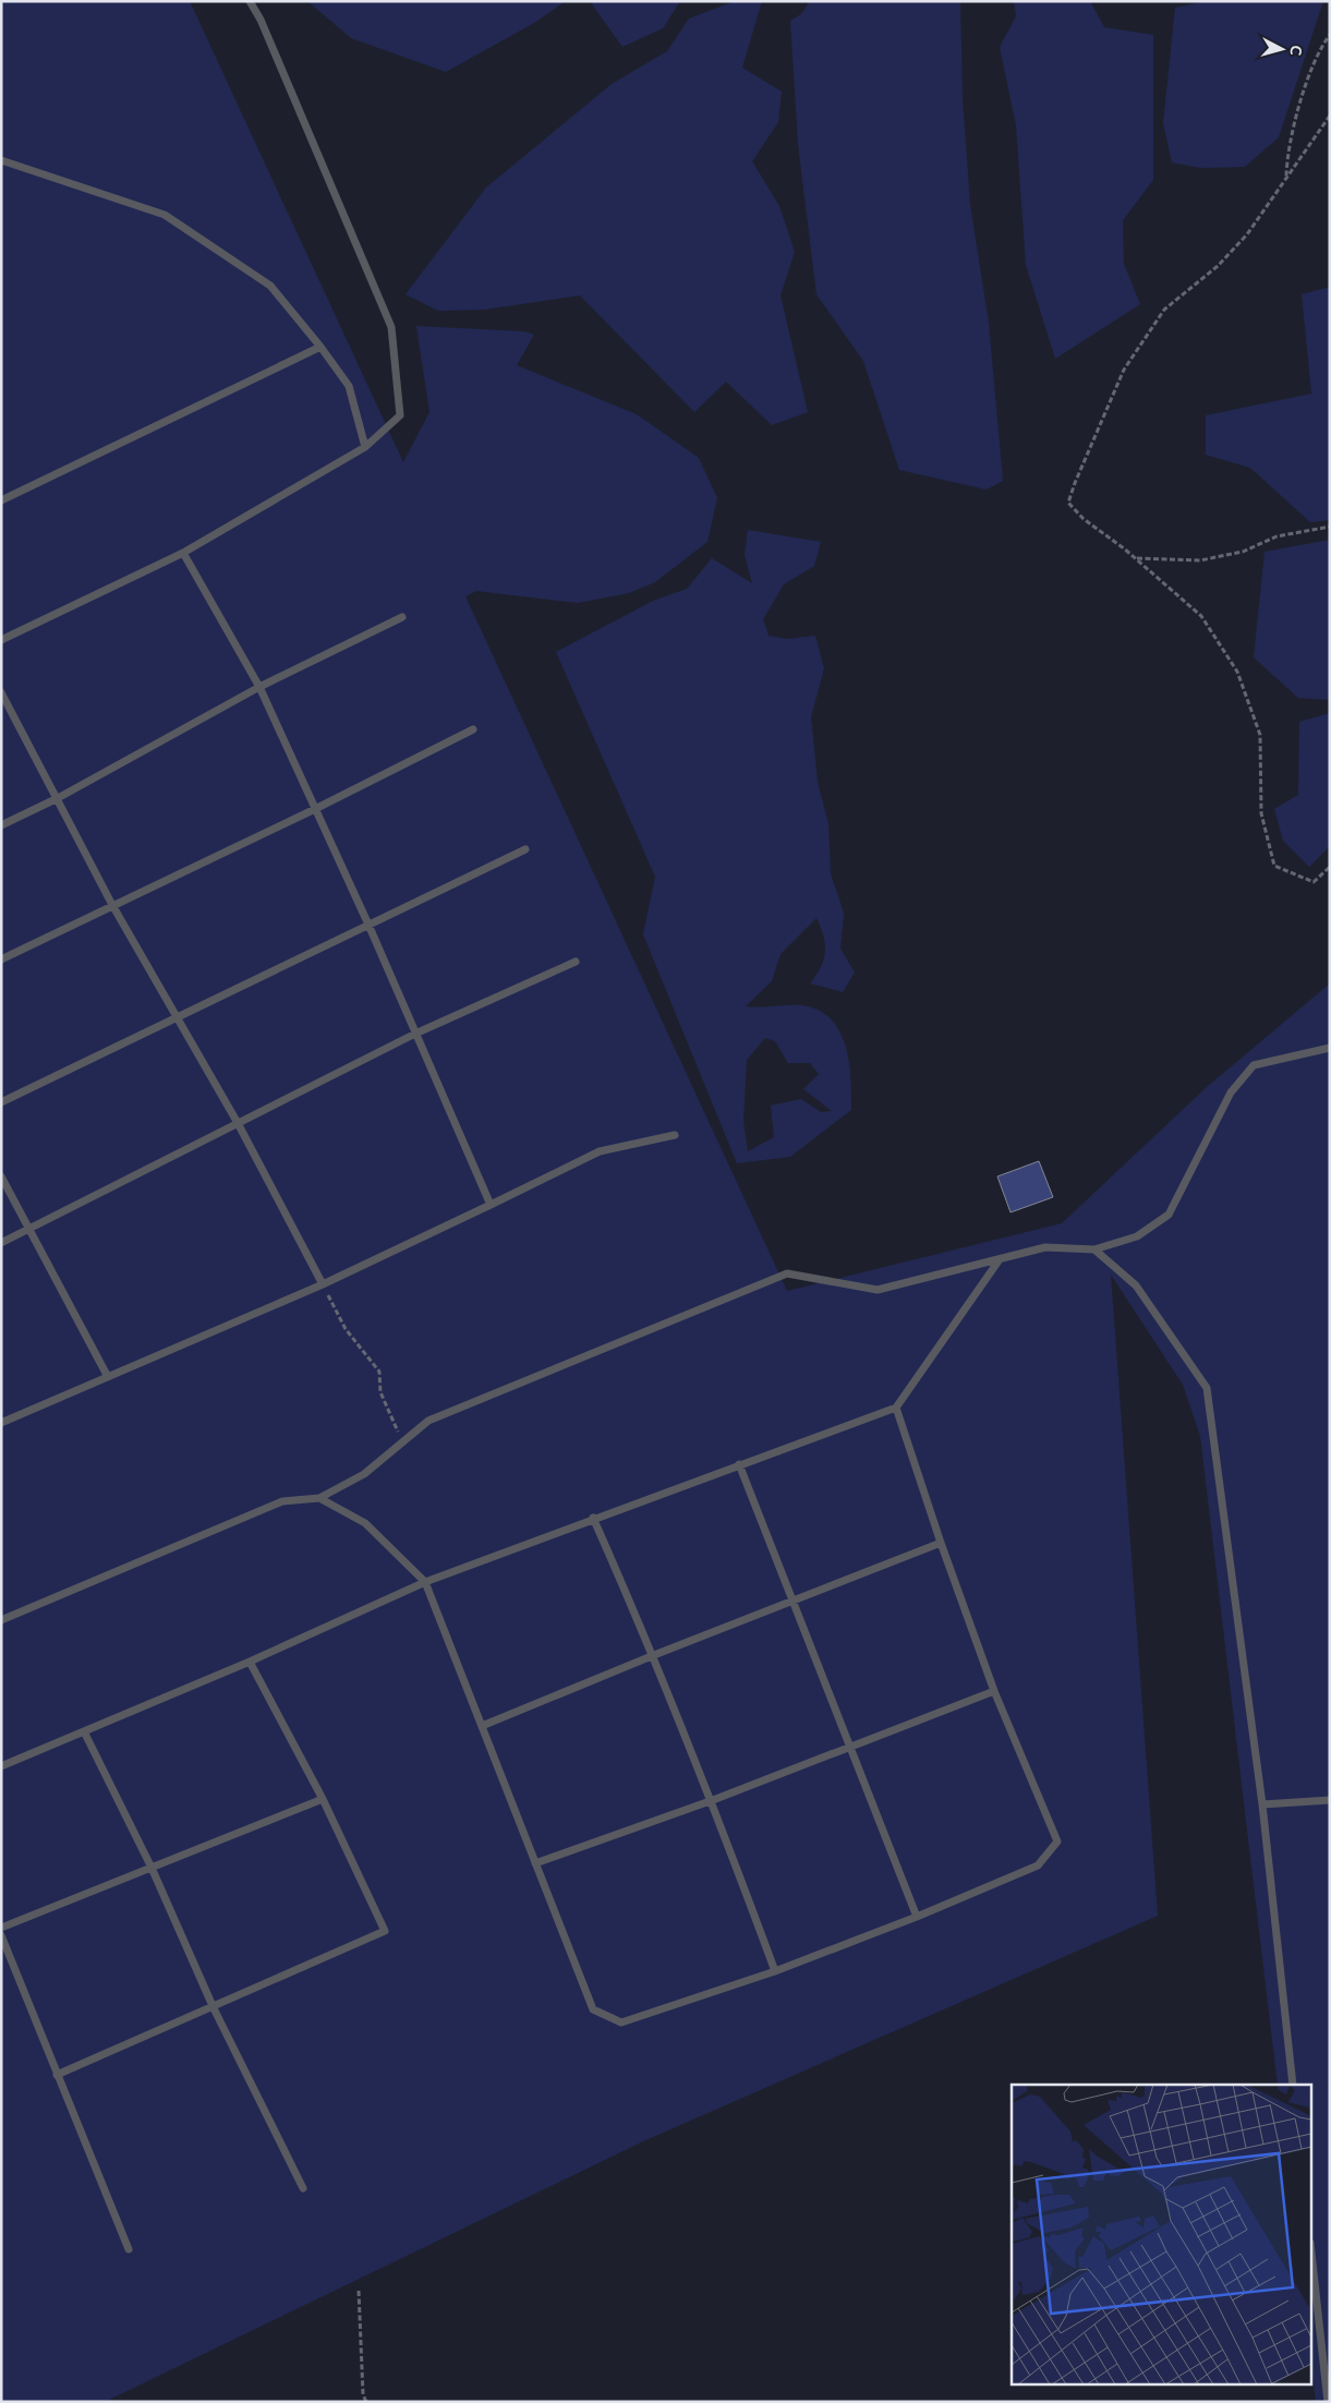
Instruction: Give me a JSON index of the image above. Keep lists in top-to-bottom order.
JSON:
{
  "north": "right"
}
